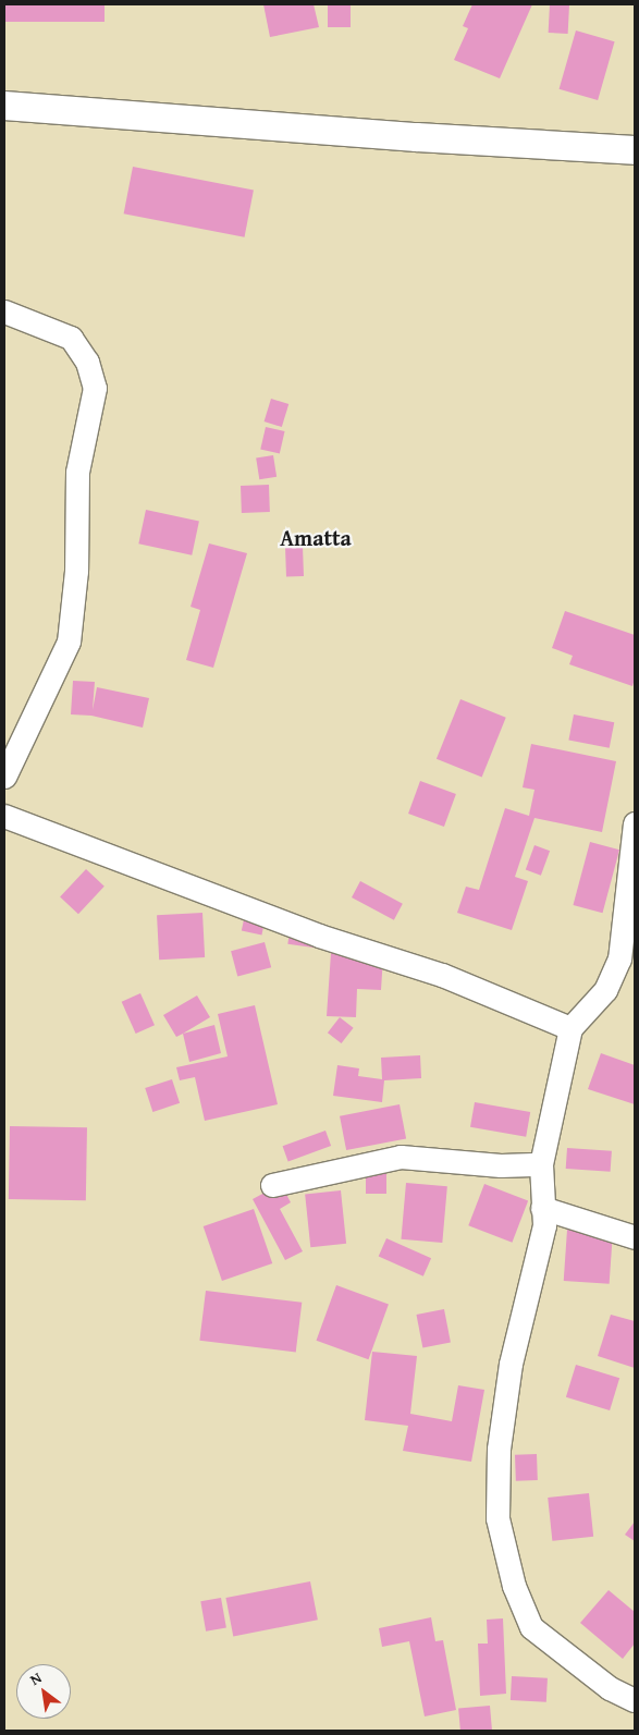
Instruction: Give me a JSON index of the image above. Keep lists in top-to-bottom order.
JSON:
{
  "districts": ["Amatta"],
  "north": "top left"
}
